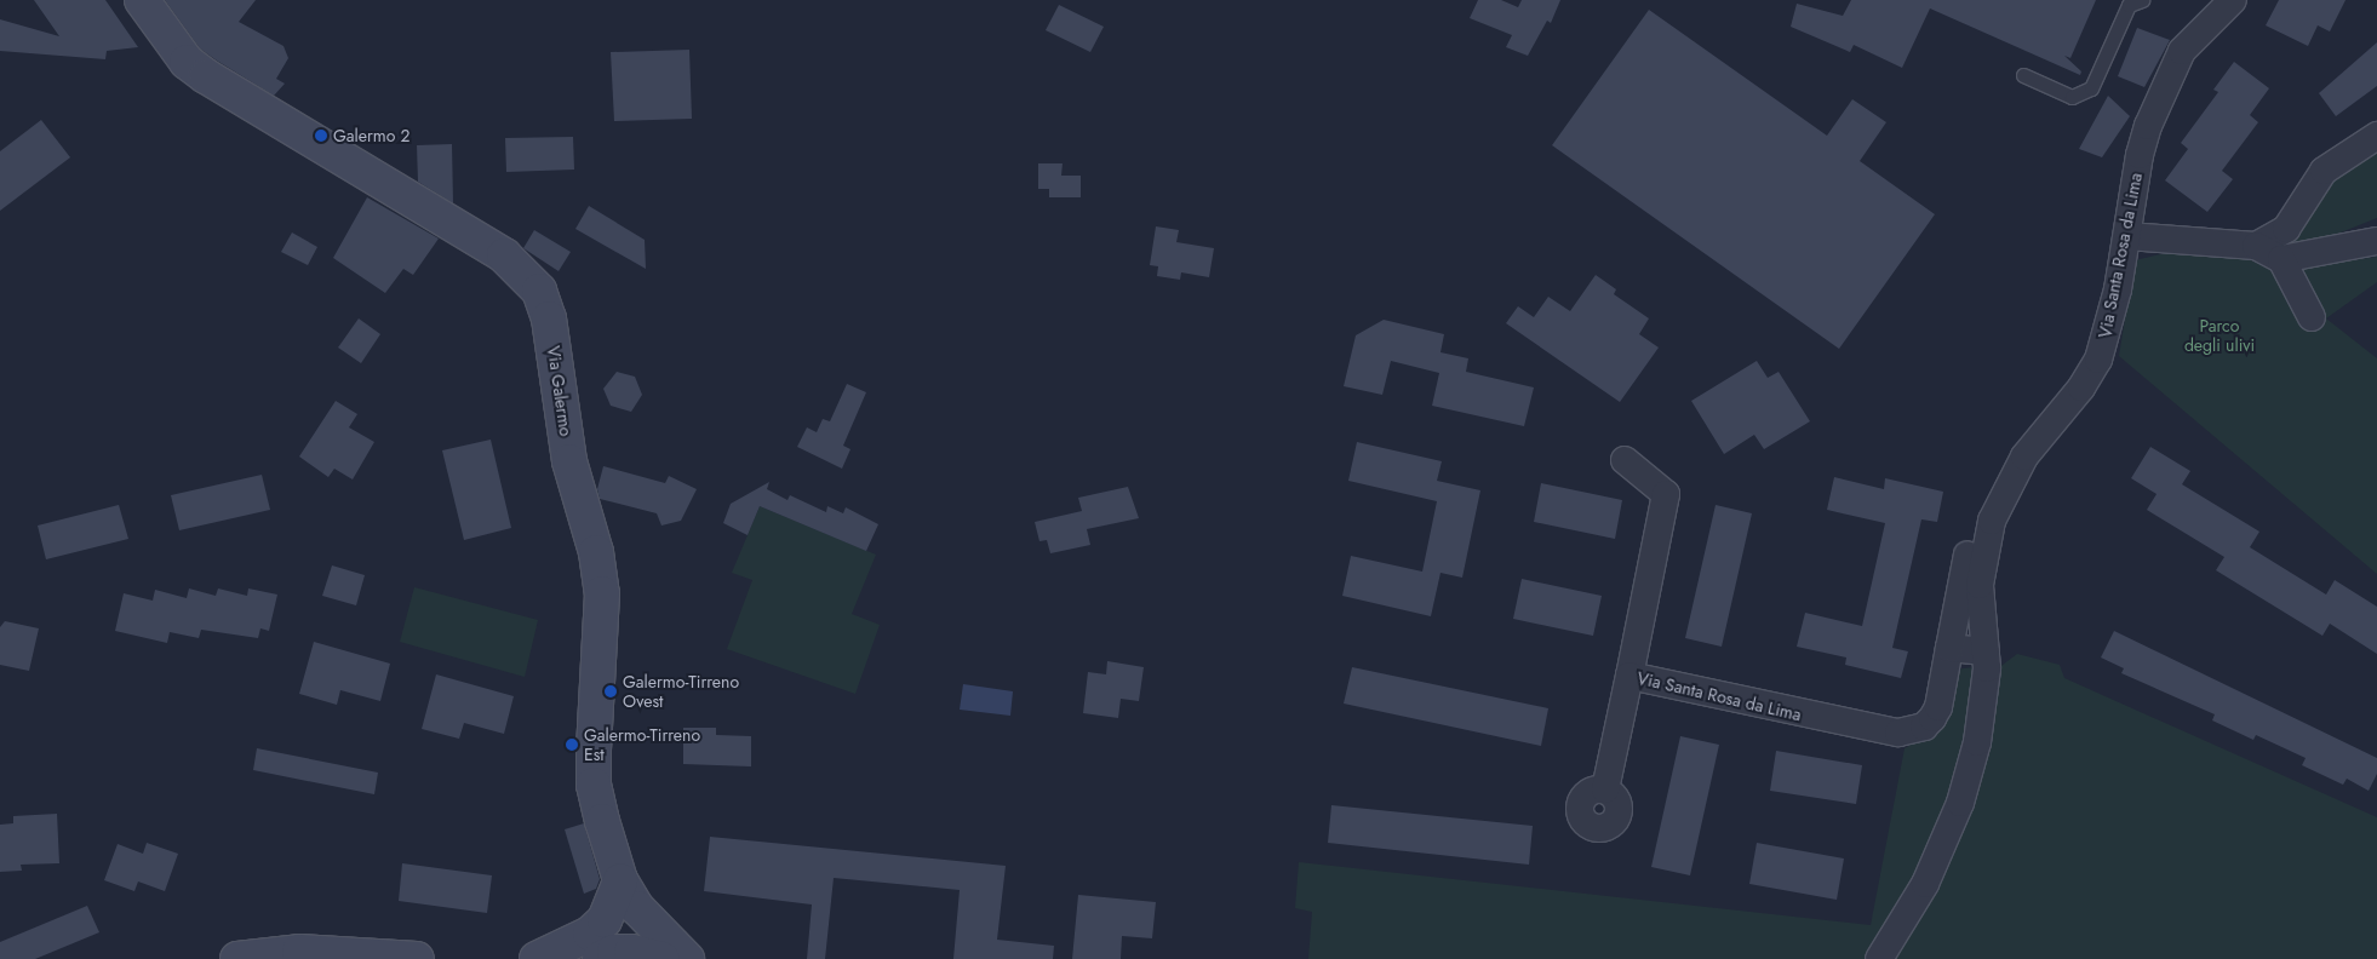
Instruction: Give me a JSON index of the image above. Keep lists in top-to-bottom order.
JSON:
{
  "streets": {
    "main road": ["Via Galermo"],
    "street": ["Via Santa Rosa da Lima"]
  },
  "parks": ["Parco degli ulivi"],
  "places": ["Galermo 2", "Galermo-Tirreno Ovest", "Galermo-Tirreno Est"]
}
